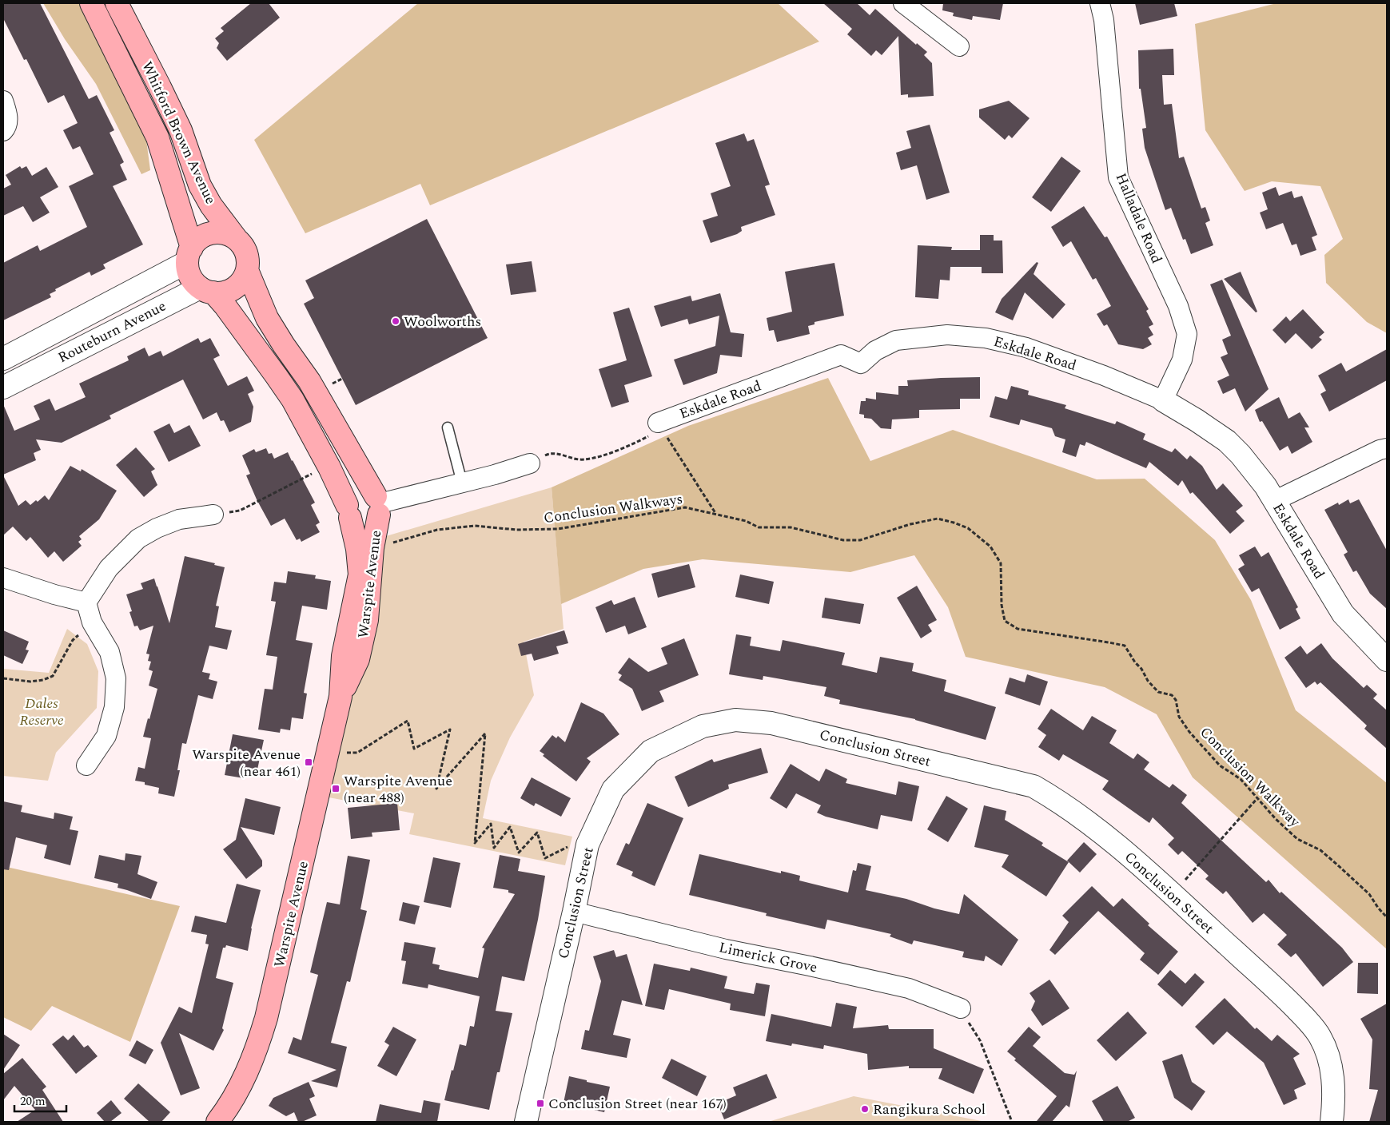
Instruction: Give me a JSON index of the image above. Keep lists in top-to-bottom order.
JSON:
{
  "streets": {
    "main road": ["Whitford Brown Avenue", "Warspite Avenue"],
    "street": [
      "Halladale Road",
      "Routeburn Avenue",
      "Eskdale Road",
      "Conclusion Street",
      "Limerick Grove"
    ],
    "path": ["Conclusion Walkways", "Conclusion Walkway"]
  },
  "crossings": [
    ["Whitford Brown Avenue", "Routeburn Avenue"],
    ["Halladale Road", "Eskdale Road"],
    ["Conclusion Walkways", "Warspite Avenue"],
    ["Conclusion Walkways", "Conclusion Walkway"],
    ["Conclusion Street", "Limerick Grove"]
  ],
  "parks": ["Dales Reserve"],
  "places": {
    "other": ["Woolworths", "Rangikura School"],
    "transit": ["Warspite Avenue (near 461)", "Warspite Avenue (near 488)", "Conclusion Street (near 167)"]
  },
  "scale_bar": "20 m"
}
